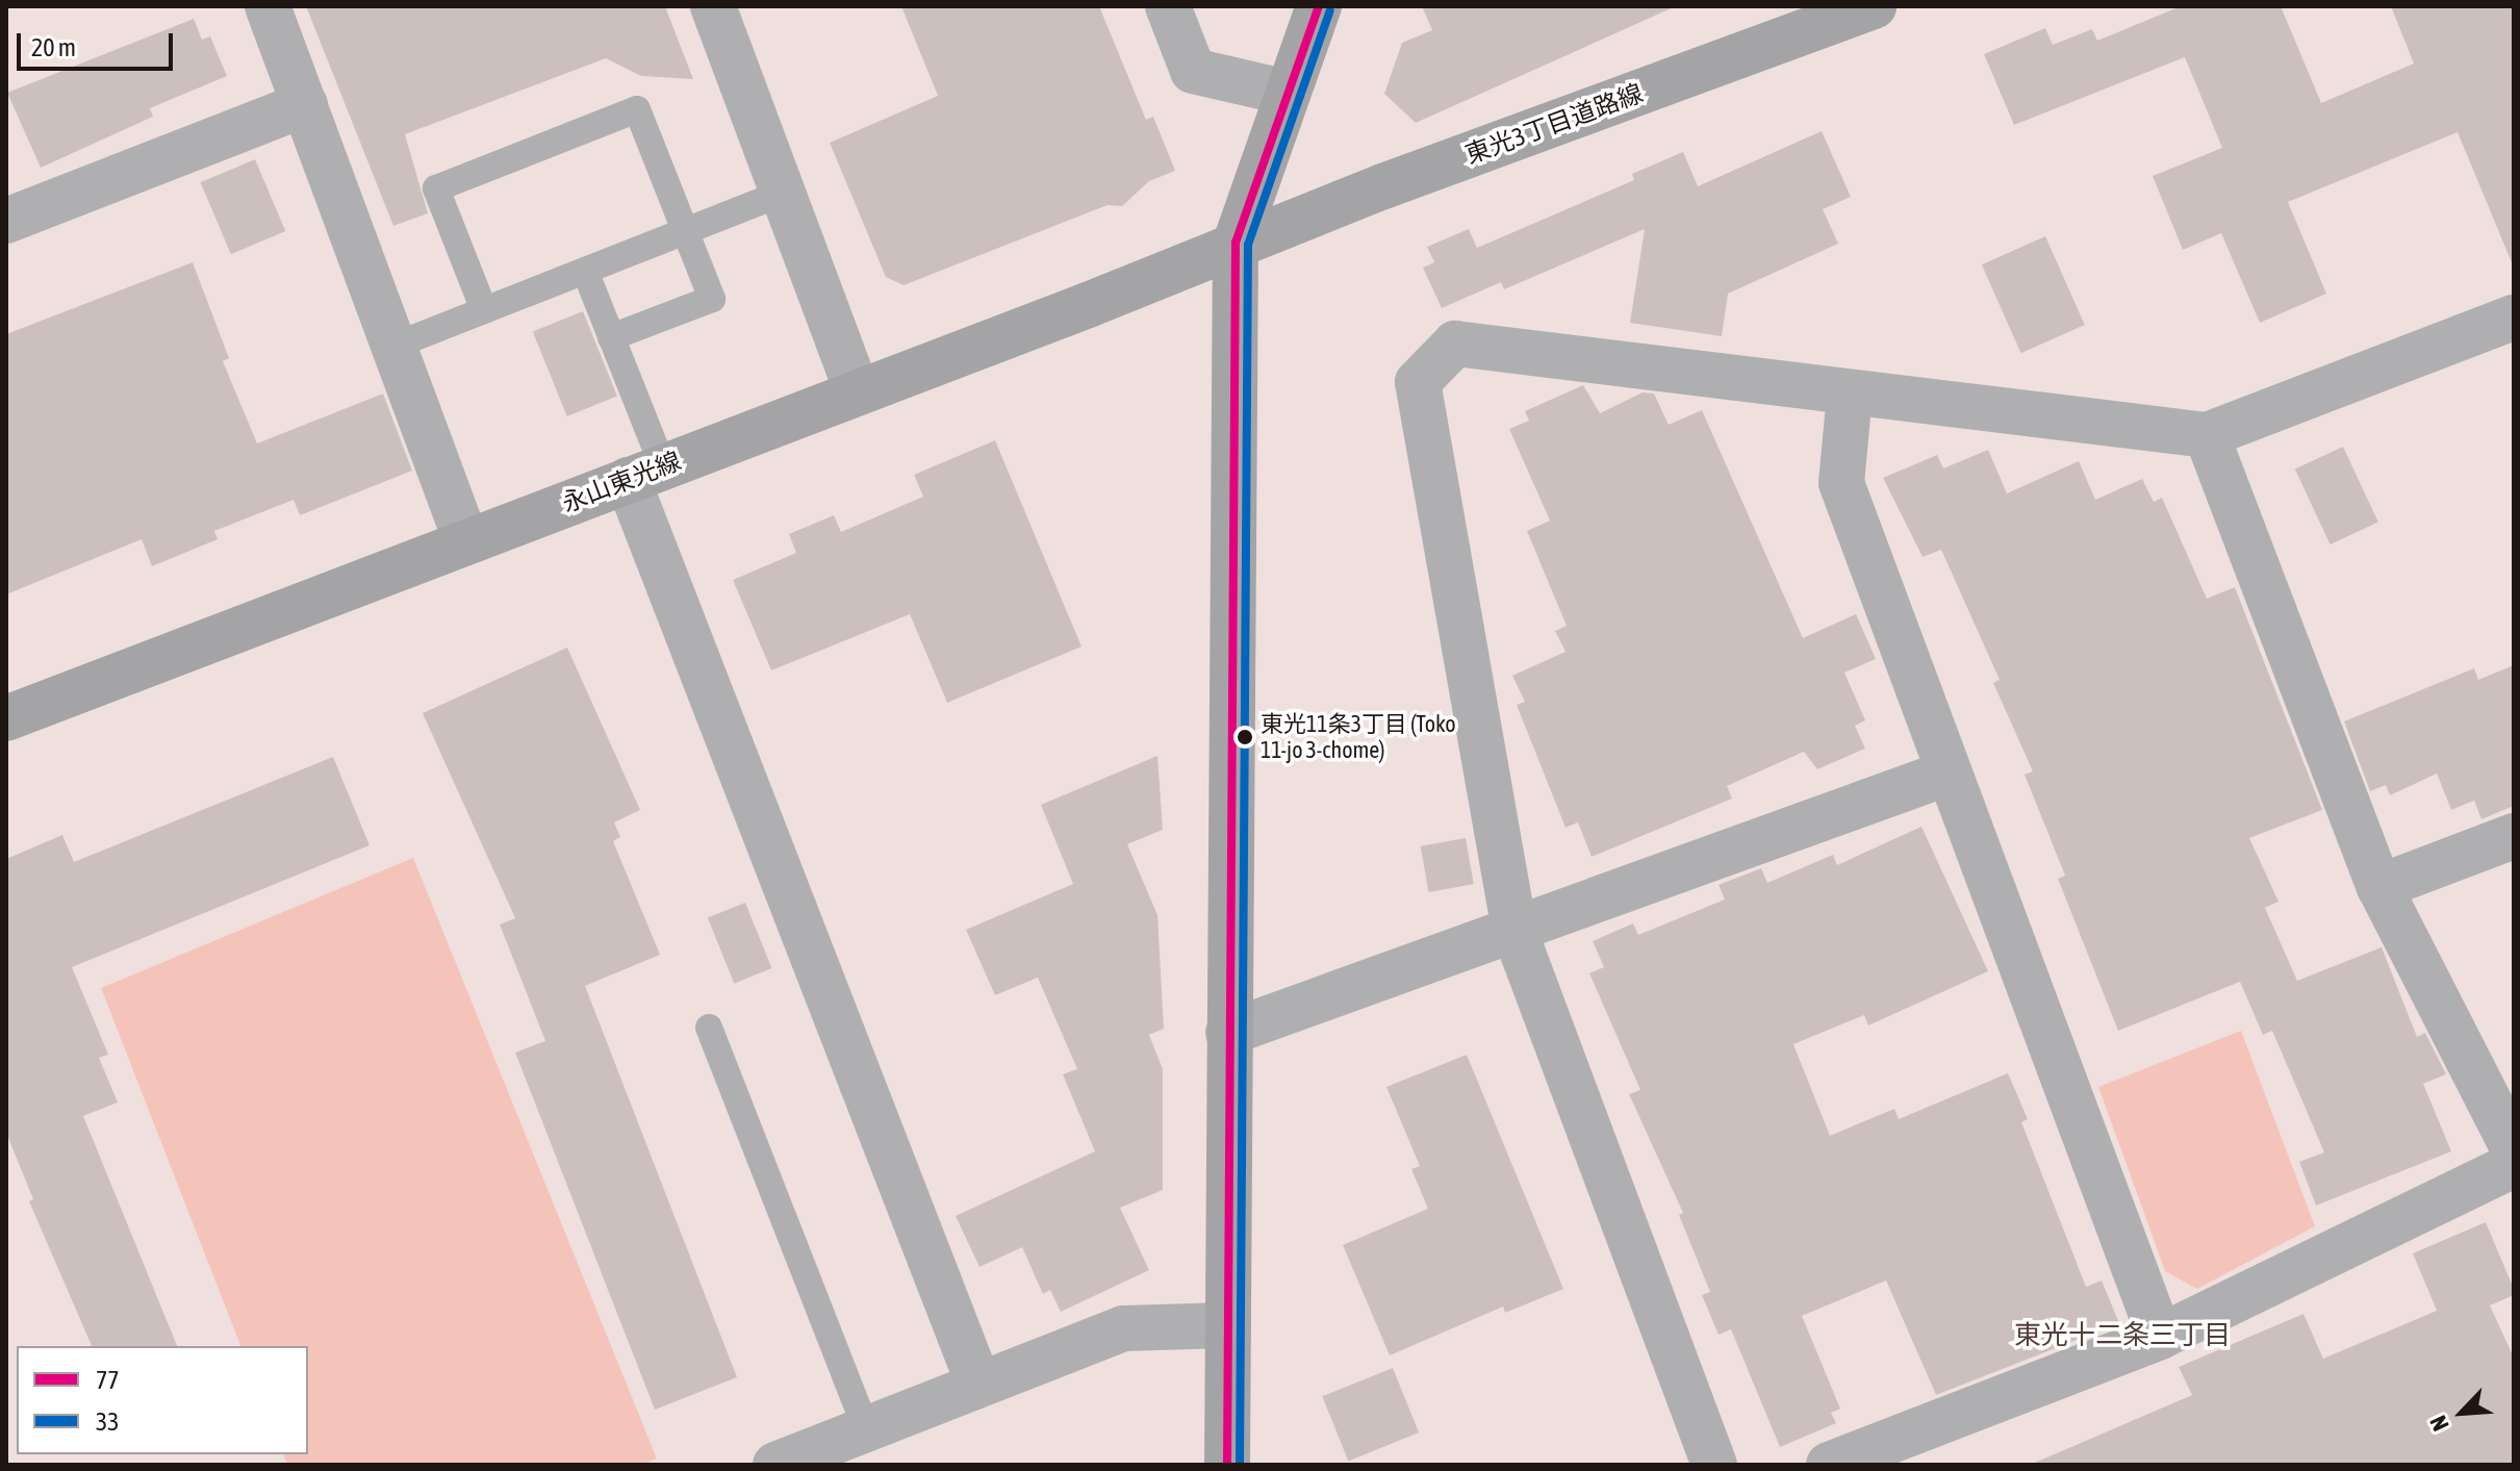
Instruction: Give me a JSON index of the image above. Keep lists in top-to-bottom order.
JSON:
{
  "streets": {
    "street": ["東光3丁目道路線", "永山東光線"]
  },
  "crossings": [
    ["東光3丁目道路線", "永山東光線"]
  ],
  "districts": ["東光十二条三丁目"],
  "places": ["東光11条3丁目 (Toko 11-jo 3-chome)"],
  "lines": ["transit line 77", "transit line 33"],
  "legend": ["77", "33"],
  "scale_bar": "20 m",
  "north": "bottom left"
}
